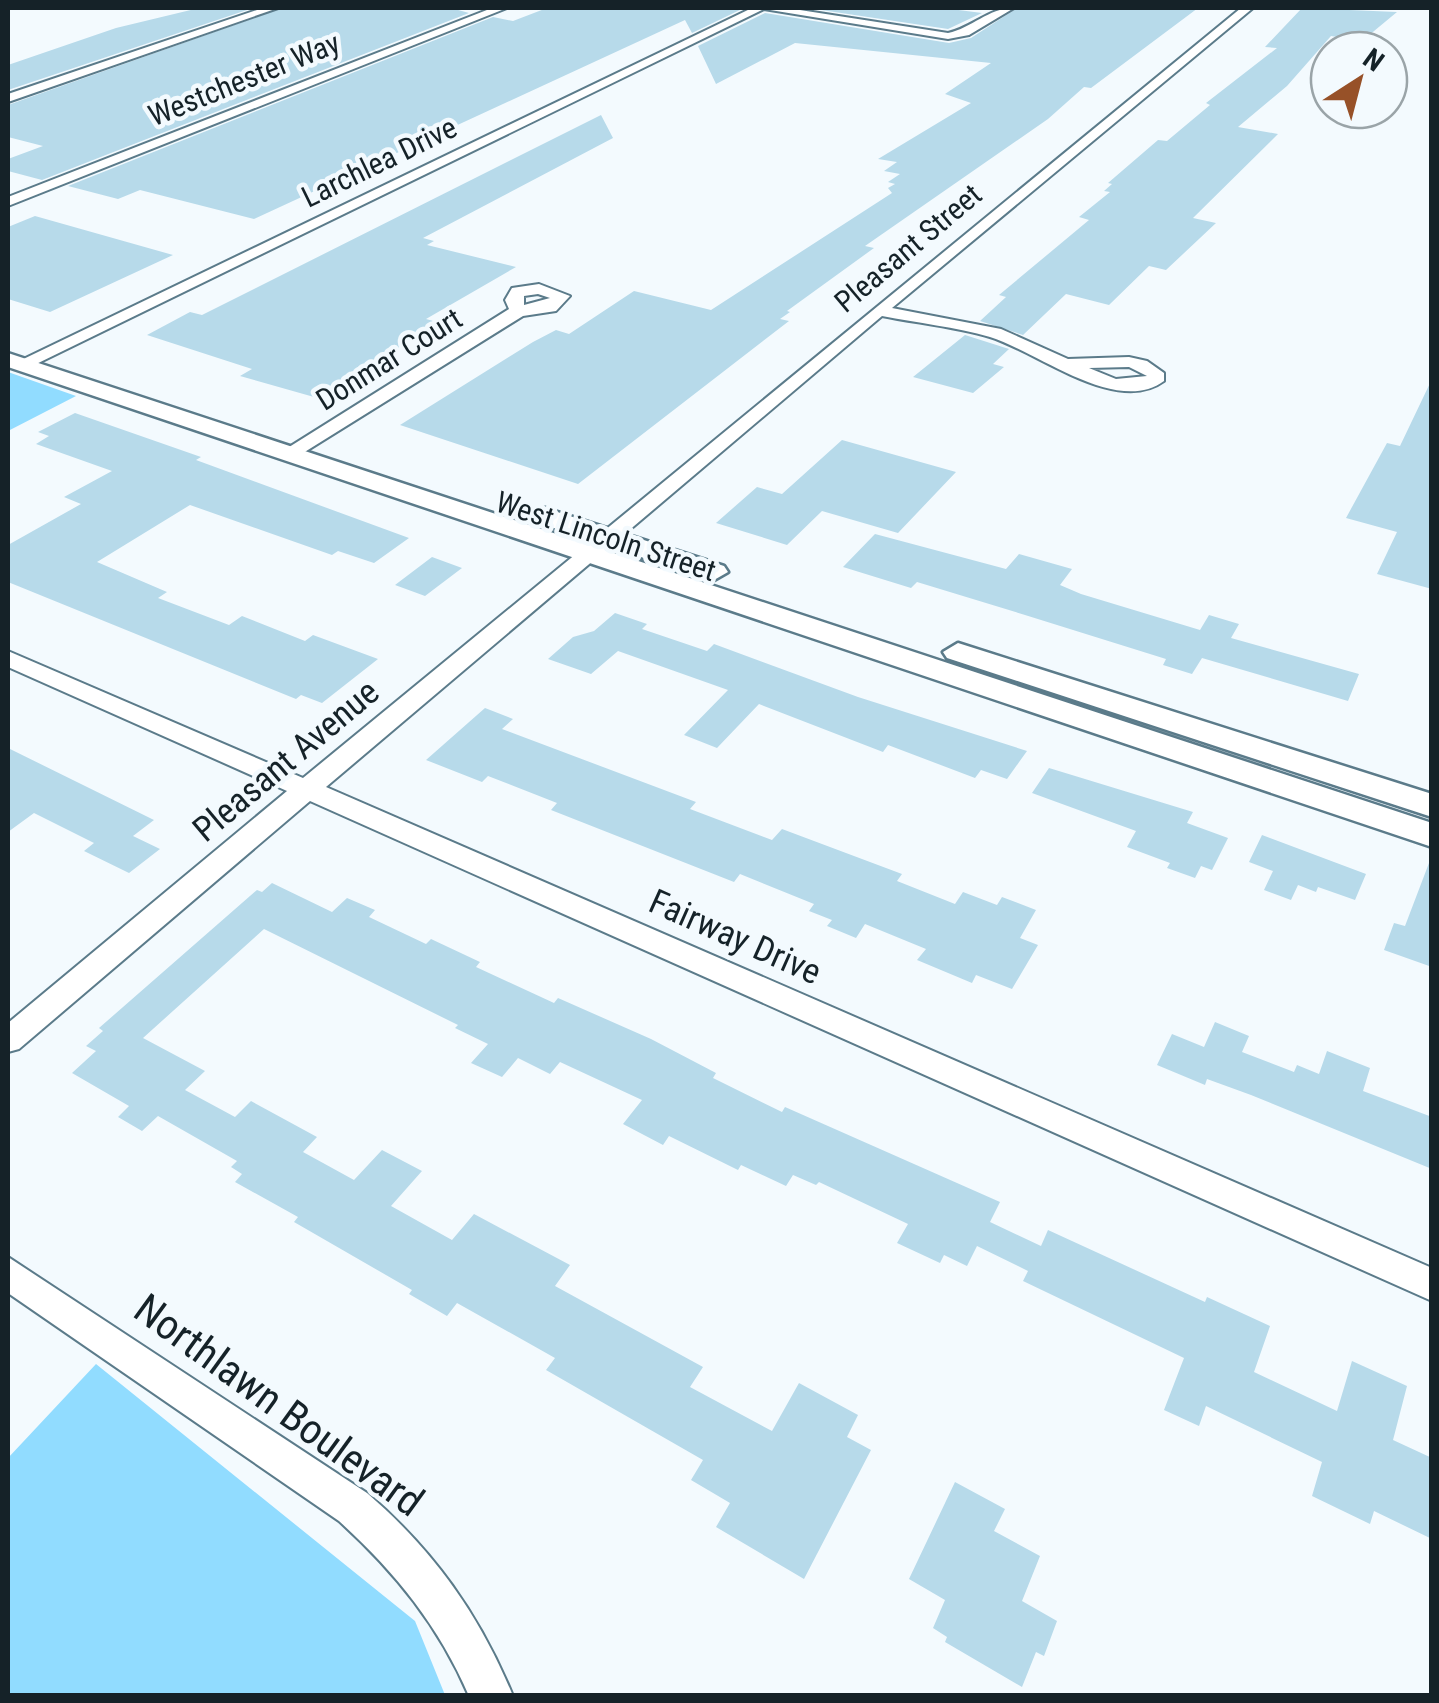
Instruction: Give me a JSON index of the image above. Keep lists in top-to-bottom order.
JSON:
{
  "streets": {
    "street": [
      "Westchester Way",
      "Larchlea Drive",
      "Pleasant Street",
      "Donmar Court",
      "West Lincoln Street",
      "Pleasant Avenue",
      "Fairway Drive",
      "Northlawn Boulevard"
    ]
  },
  "crossings": [
    ["Larchlea Drive", "West Lincoln Street"],
    ["Pleasant Street", "West Lincoln Street"],
    ["Pleasant Street", "Pleasant Avenue"],
    ["Donmar Court", "West Lincoln Street"],
    ["West Lincoln Street", "Pleasant Avenue"],
    ["Pleasant Avenue", "Fairway Drive"]
  ],
  "north": "top right"
}
